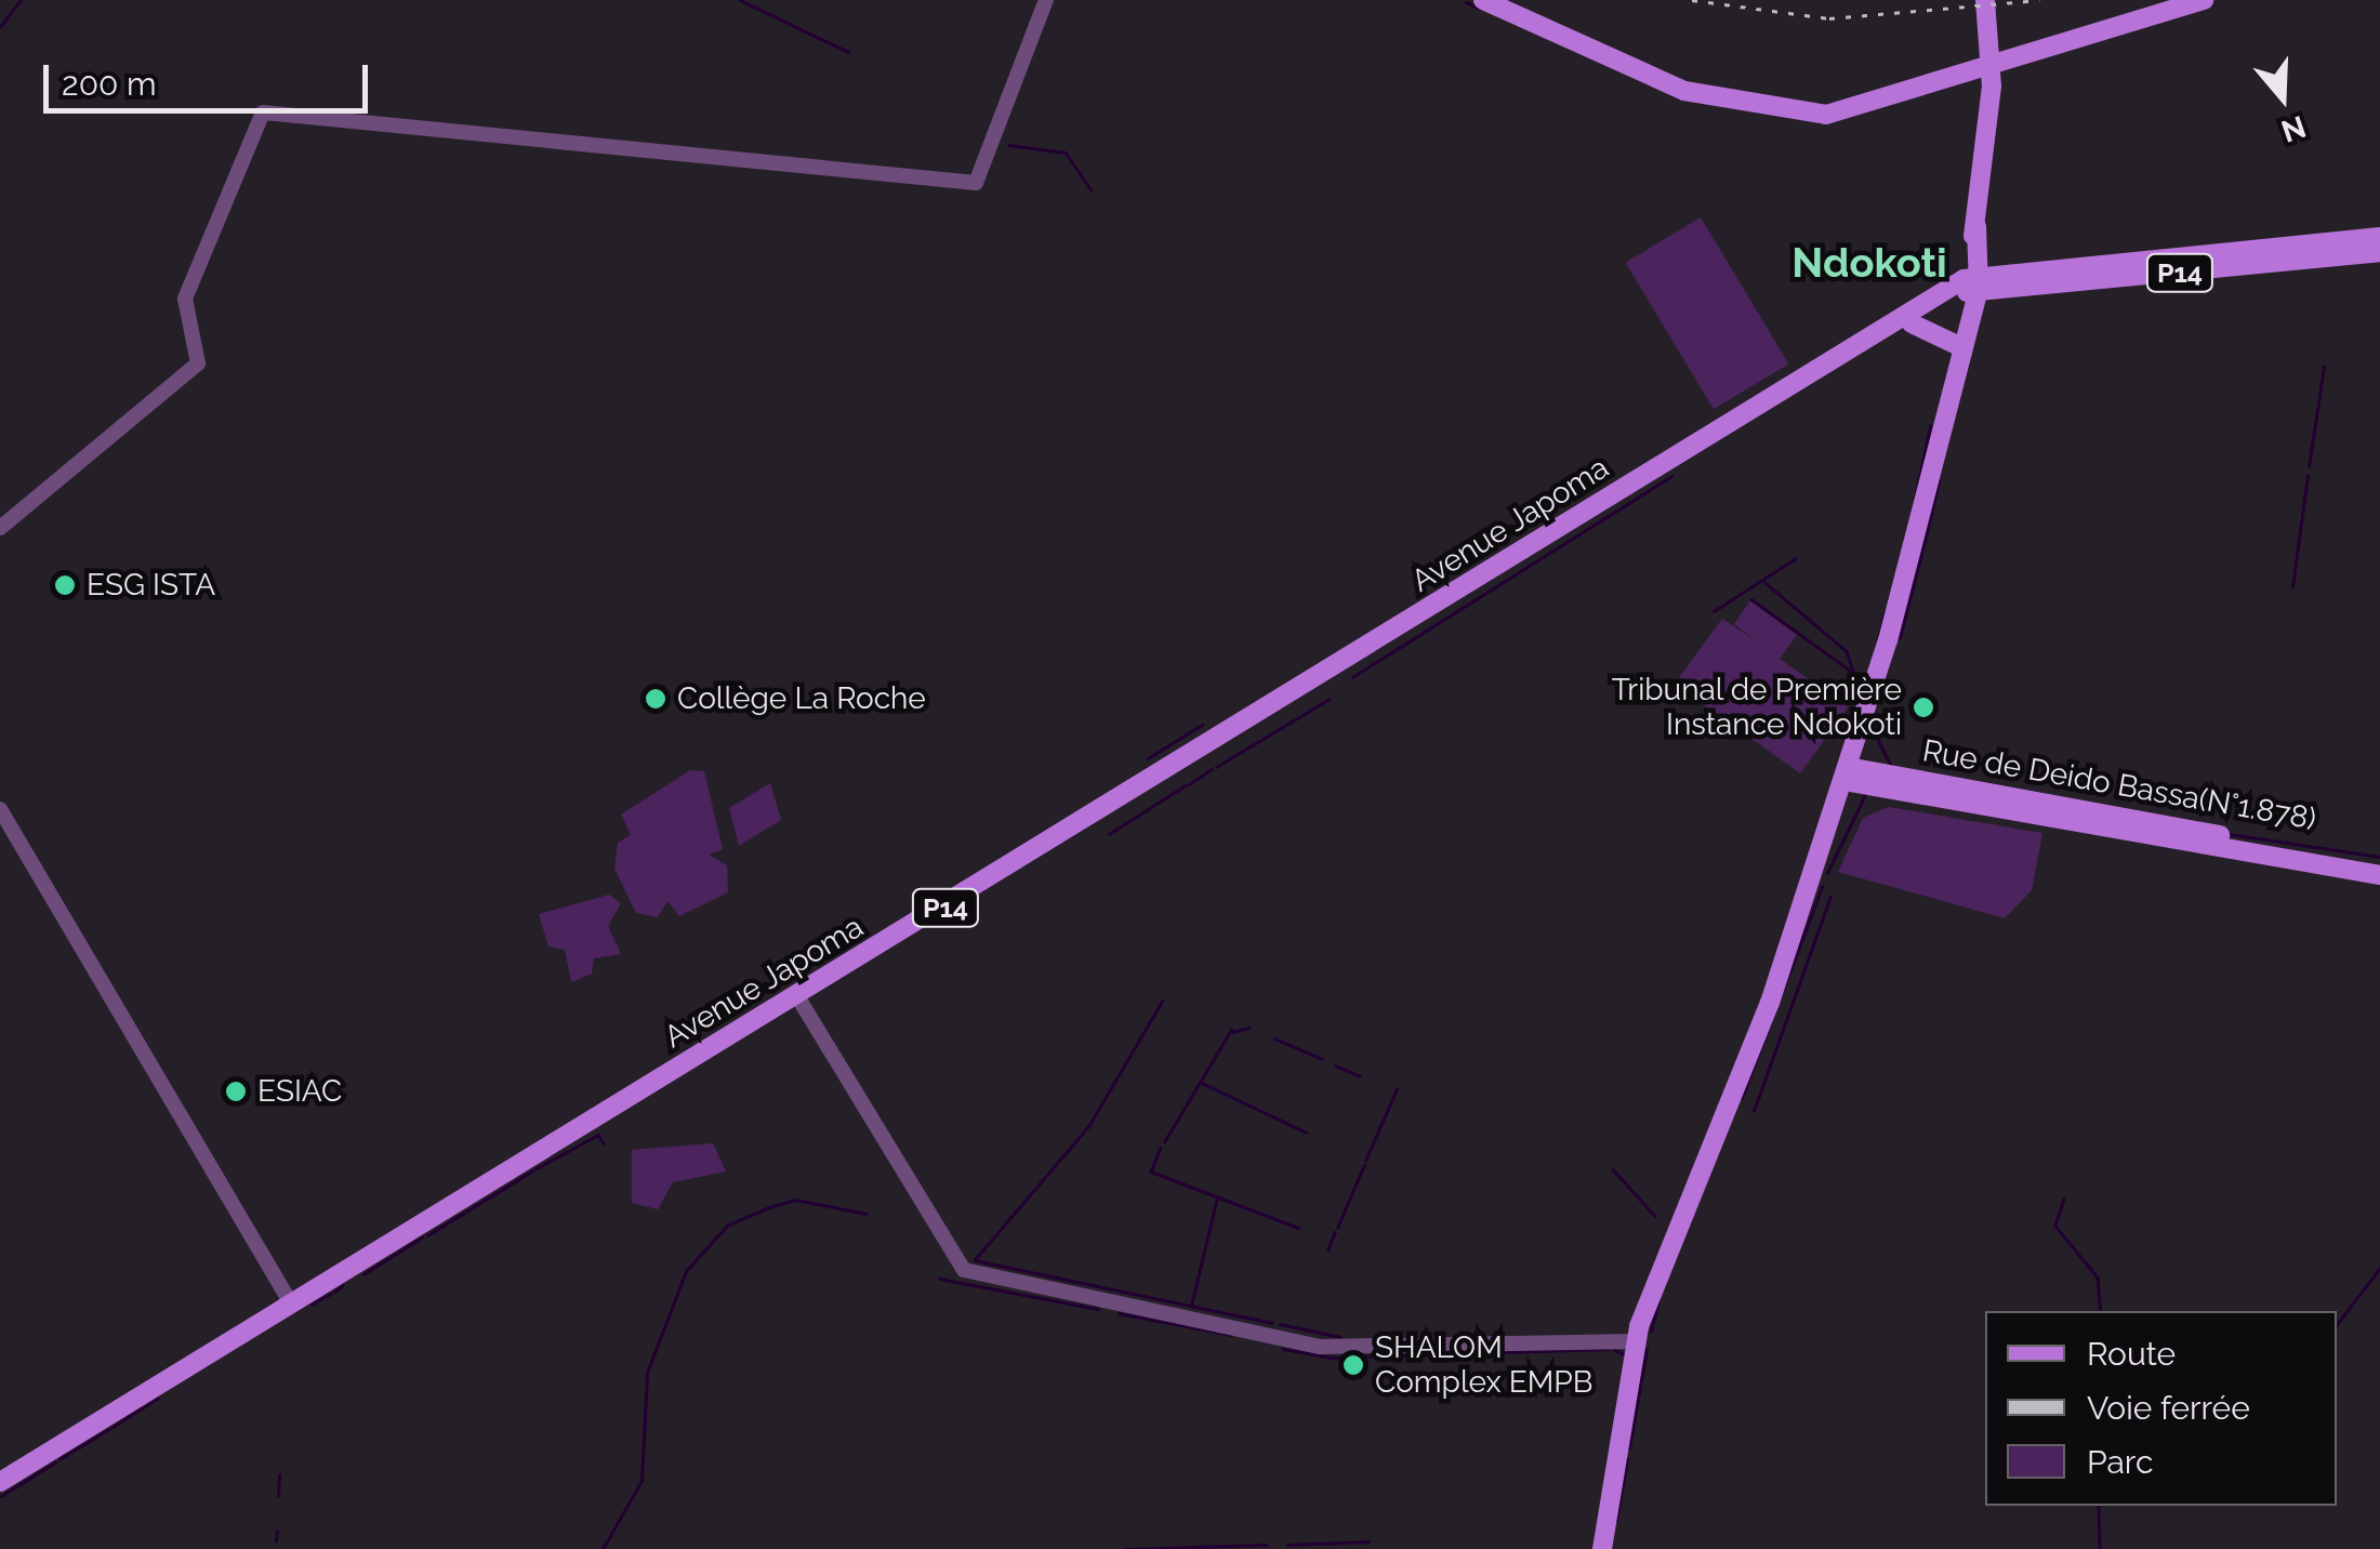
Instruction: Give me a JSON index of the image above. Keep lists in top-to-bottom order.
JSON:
{
  "streets": {
    "main road": ["P14", "Avenue Japoma", "Rue de Deido Bassa(N°1.878)"]
  },
  "districts": ["Ndokoti"],
  "places": [
    "ESG ISTA",
    "Collège La Roche",
    "Tribunal de Première Instance Ndokoti",
    "ESIAC",
    "SHALOM Complex EMPB"
  ],
  "legend": ["Route", "Voie ferrée", "Parc"],
  "scale_bar": "200 m",
  "north": "bottom"
}
